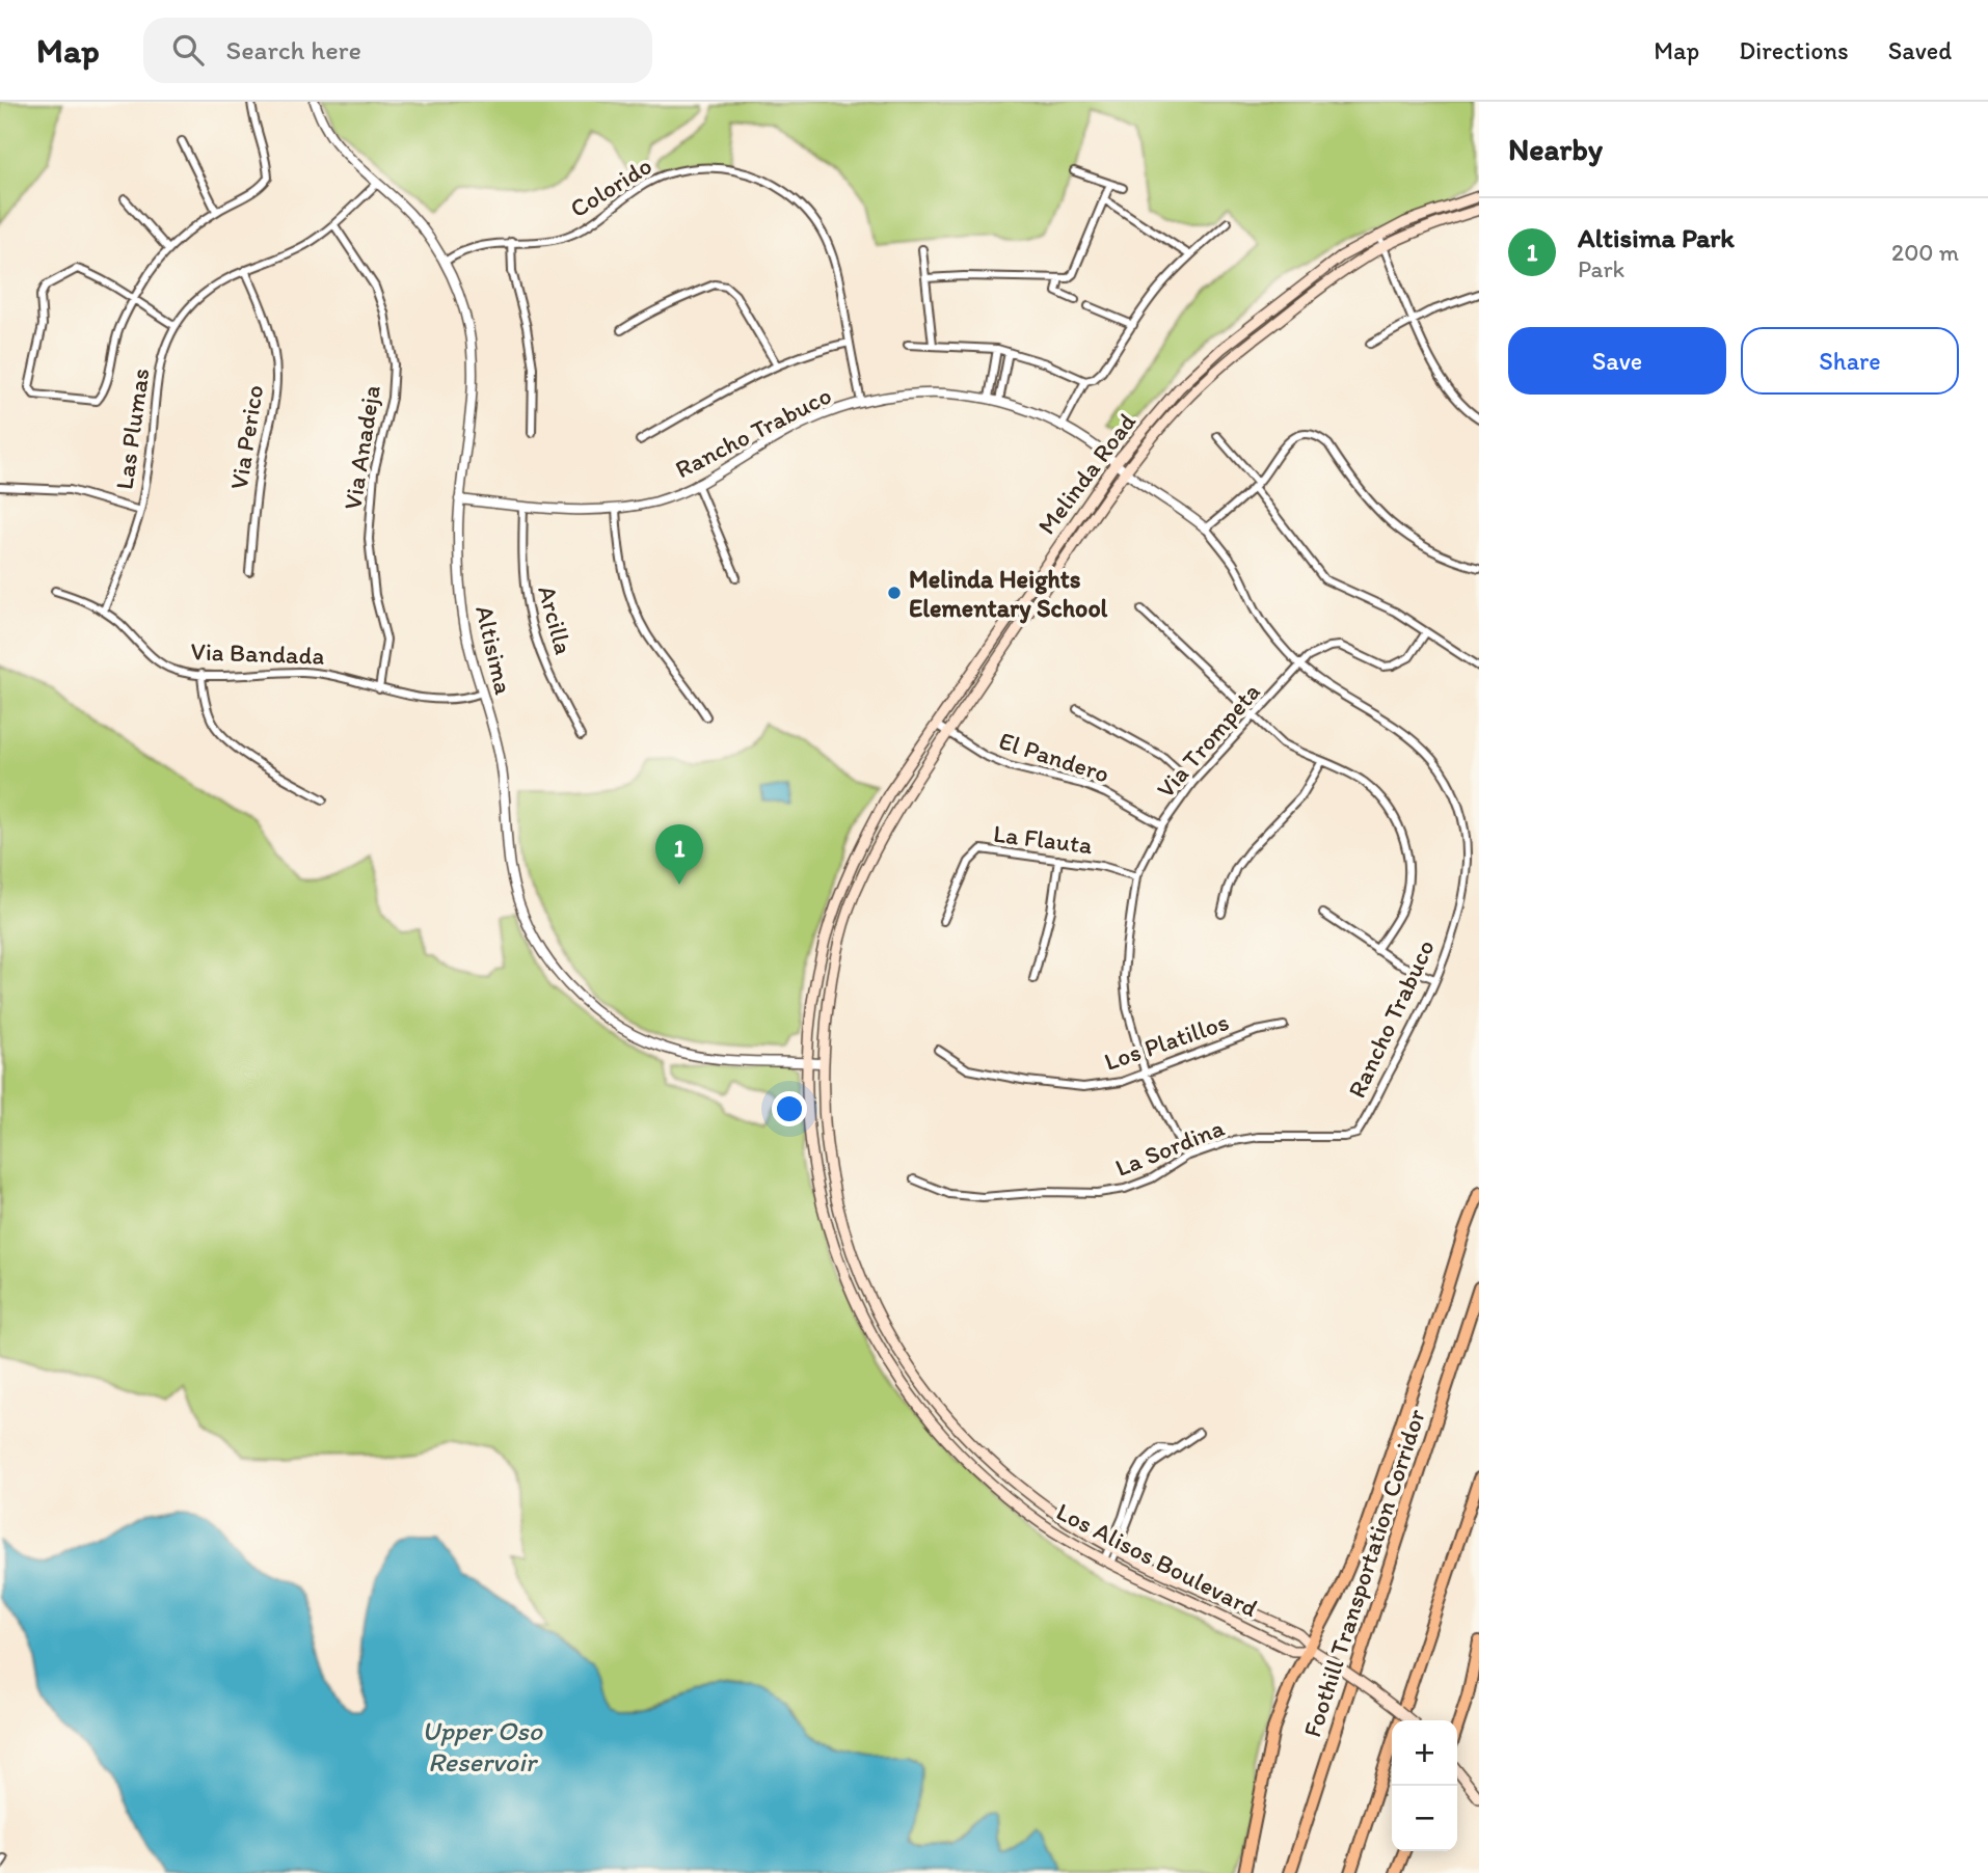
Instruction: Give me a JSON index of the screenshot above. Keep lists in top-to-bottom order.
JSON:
{
  "streets": {
    "highway": ["Foothill Transportation Corridor"],
    "main road": ["Melinda Road", "Los Alisos Boulevard"],
    "street": [
      "Colorido",
      "Las Plumas",
      "Rancho Trabuco",
      "Via Perico",
      "Via Anadeja",
      "Arcilla",
      "Altisima",
      "Via Bandada",
      "Via Trompeta",
      "El Pandero",
      "La Flauta",
      "Los Platillos",
      "La Sordina"
    ]
  },
  "crossings": [
    ["Colorido", "Rancho Trabuco"],
    ["Colorido", "Altisima"],
    ["Las Plumas", "Via Perico"],
    ["Las Plumas", "Via Anadeja"],
    ["Las Plumas", "Altisima"],
    ["Las Plumas", "Via Bandada"],
    ["Rancho Trabuco", "Melinda Road"],
    ["Rancho Trabuco", "Arcilla"],
    ["Rancho Trabuco", "Altisima"],
    ["Rancho Trabuco", "Via Trompeta"],
    ["Rancho Trabuco", "La Sordina"],
    ["Via Anadeja", "Via Bandada"],
    ["Melinda Road", "Altisima"],
    ["Melinda Road", "El Pandero"],
    ["Melinda Road", "Los Alisos Boulevard"],
    ["Altisima", "Via Bandada"],
    ["Altisima", "Los Alisos Boulevard"],
    ["Via Trompeta", "El Pandero"],
    ["Via Trompeta", "La Flauta"],
    ["Via Trompeta", "Los Platillos"],
    ["Via Trompeta", "La Sordina"]
  ],
  "water": ["Upper Oso Reservoir"],
  "places": ["Melinda Heights Elementary School"],
  "page": {
    "header": "Map",
    "search": "Search here",
    "nav": ["Map", "Directions", "Saved"],
    "heading": "Nearby",
    "list": [
      {
        "mark": "1",
        "name": "Altisima Park",
        "note": "Park",
        "value": "200 m"
      }
    ],
    "buttons": ["Save", "Share"],
    "pins": "1",
    "map_buttons": ["+", "−"]
  }
}
